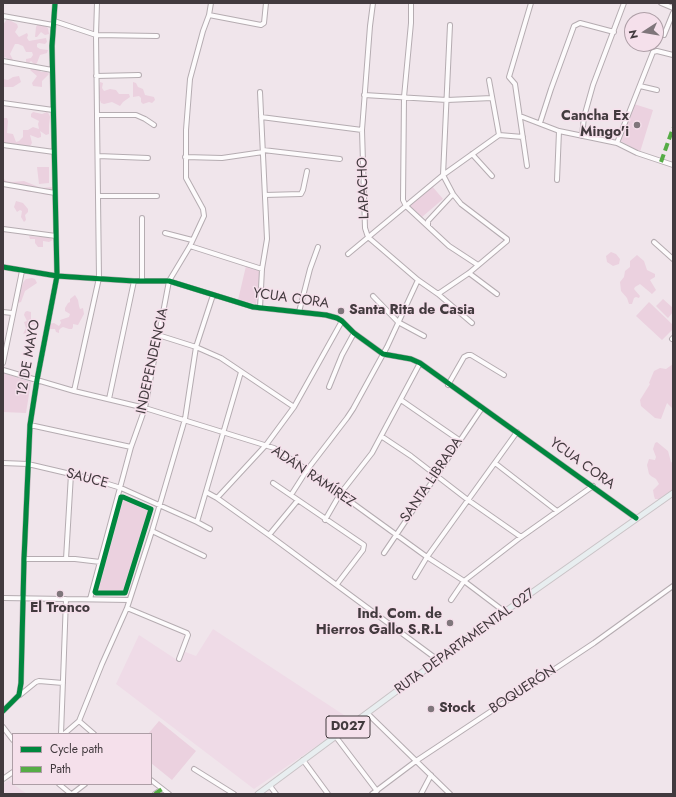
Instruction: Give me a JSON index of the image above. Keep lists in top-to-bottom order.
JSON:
{
  "streets": {
    "main road": ["RUTA DEPARTAMENTAL 027", "D027"],
    "street": [
      "LAPACHO",
      "YCUA CORA",
      "12 DE MAYO",
      "INDEPENDENCIA",
      "ADÁN RAMÍREZ",
      "SAUCE",
      "SANTA LIBRADA",
      "BOQUERÓN"
    ]
  },
  "crossings": [
    ["YCUA CORA", "12 DE MAYO"],
    ["YCUA CORA", "INDEPENDENCIA"],
    ["YCUA CORA", "SANTA LIBRADA"],
    ["YCUA CORA", "RUTA DEPARTAMENTAL 027"],
    ["12 DE MAYO", "ADÁN RAMÍREZ"],
    ["12 DE MAYO", "SAUCE"],
    ["INDEPENDENCIA", "ADÁN RAMÍREZ"],
    ["INDEPENDENCIA", "SAUCE"],
    ["ADÁN RAMÍREZ", "SANTA LIBRADA"],
    ["ADÁN RAMÍREZ", "RUTA DEPARTAMENTAL 027"]
  ],
  "places": [
    "Cancha Ex Mingo'i",
    "Santa Rita de Casia",
    "El Tronco",
    "Ind. Com. de Hierros Gallo S.R.L",
    "Stock"
  ],
  "legend": ["Cycle path", "Path"],
  "north": "left"
}
